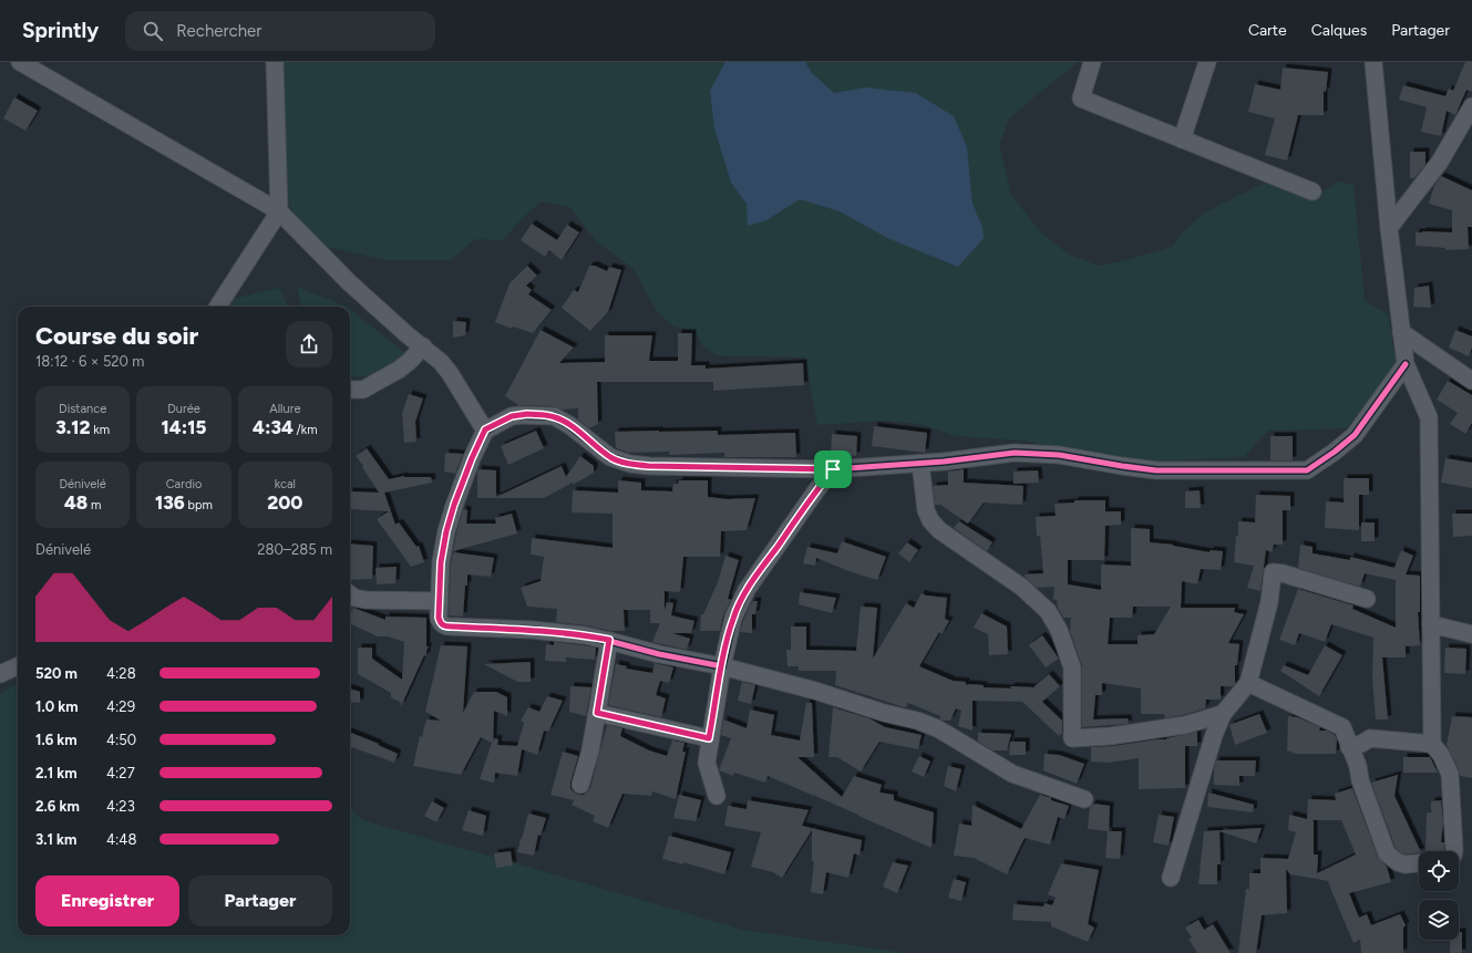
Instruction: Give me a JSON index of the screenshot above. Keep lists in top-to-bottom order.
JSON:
{
  "page": {
    "header": "Sprintly",
    "search": "Rechercher",
    "nav": ["Carte", "Calques", "Partager"],
    "heading": ["Course du soir", "18:12 · 6 × 520 m"],
    "stats": [
      ["Distance", "3.12 km"],
      ["Durée", "14:15"],
      ["Allure", "4:34 /km"],
      ["Dénivelé", "48 m"],
      ["Cardio", "136 bpm"],
      ["kcal", "200"]
    ],
    "chart": ["Dénivelé", "280–285 m"],
    "list": [
      {
        "name": "520 m",
        "note": "4:28"
      },
      {
        "name": "1.0 km",
        "note": "4:29"
      },
      {
        "name": "1.6 km",
        "note": "4:50"
      },
      {
        "name": "2.1 km",
        "note": "4:27"
      },
      {
        "name": "2.6 km",
        "note": "4:23"
      },
      {
        "name": "3.1 km",
        "note": "4:48"
      }
    ],
    "buttons": ["Enregistrer", "Partager"]
  }
}
